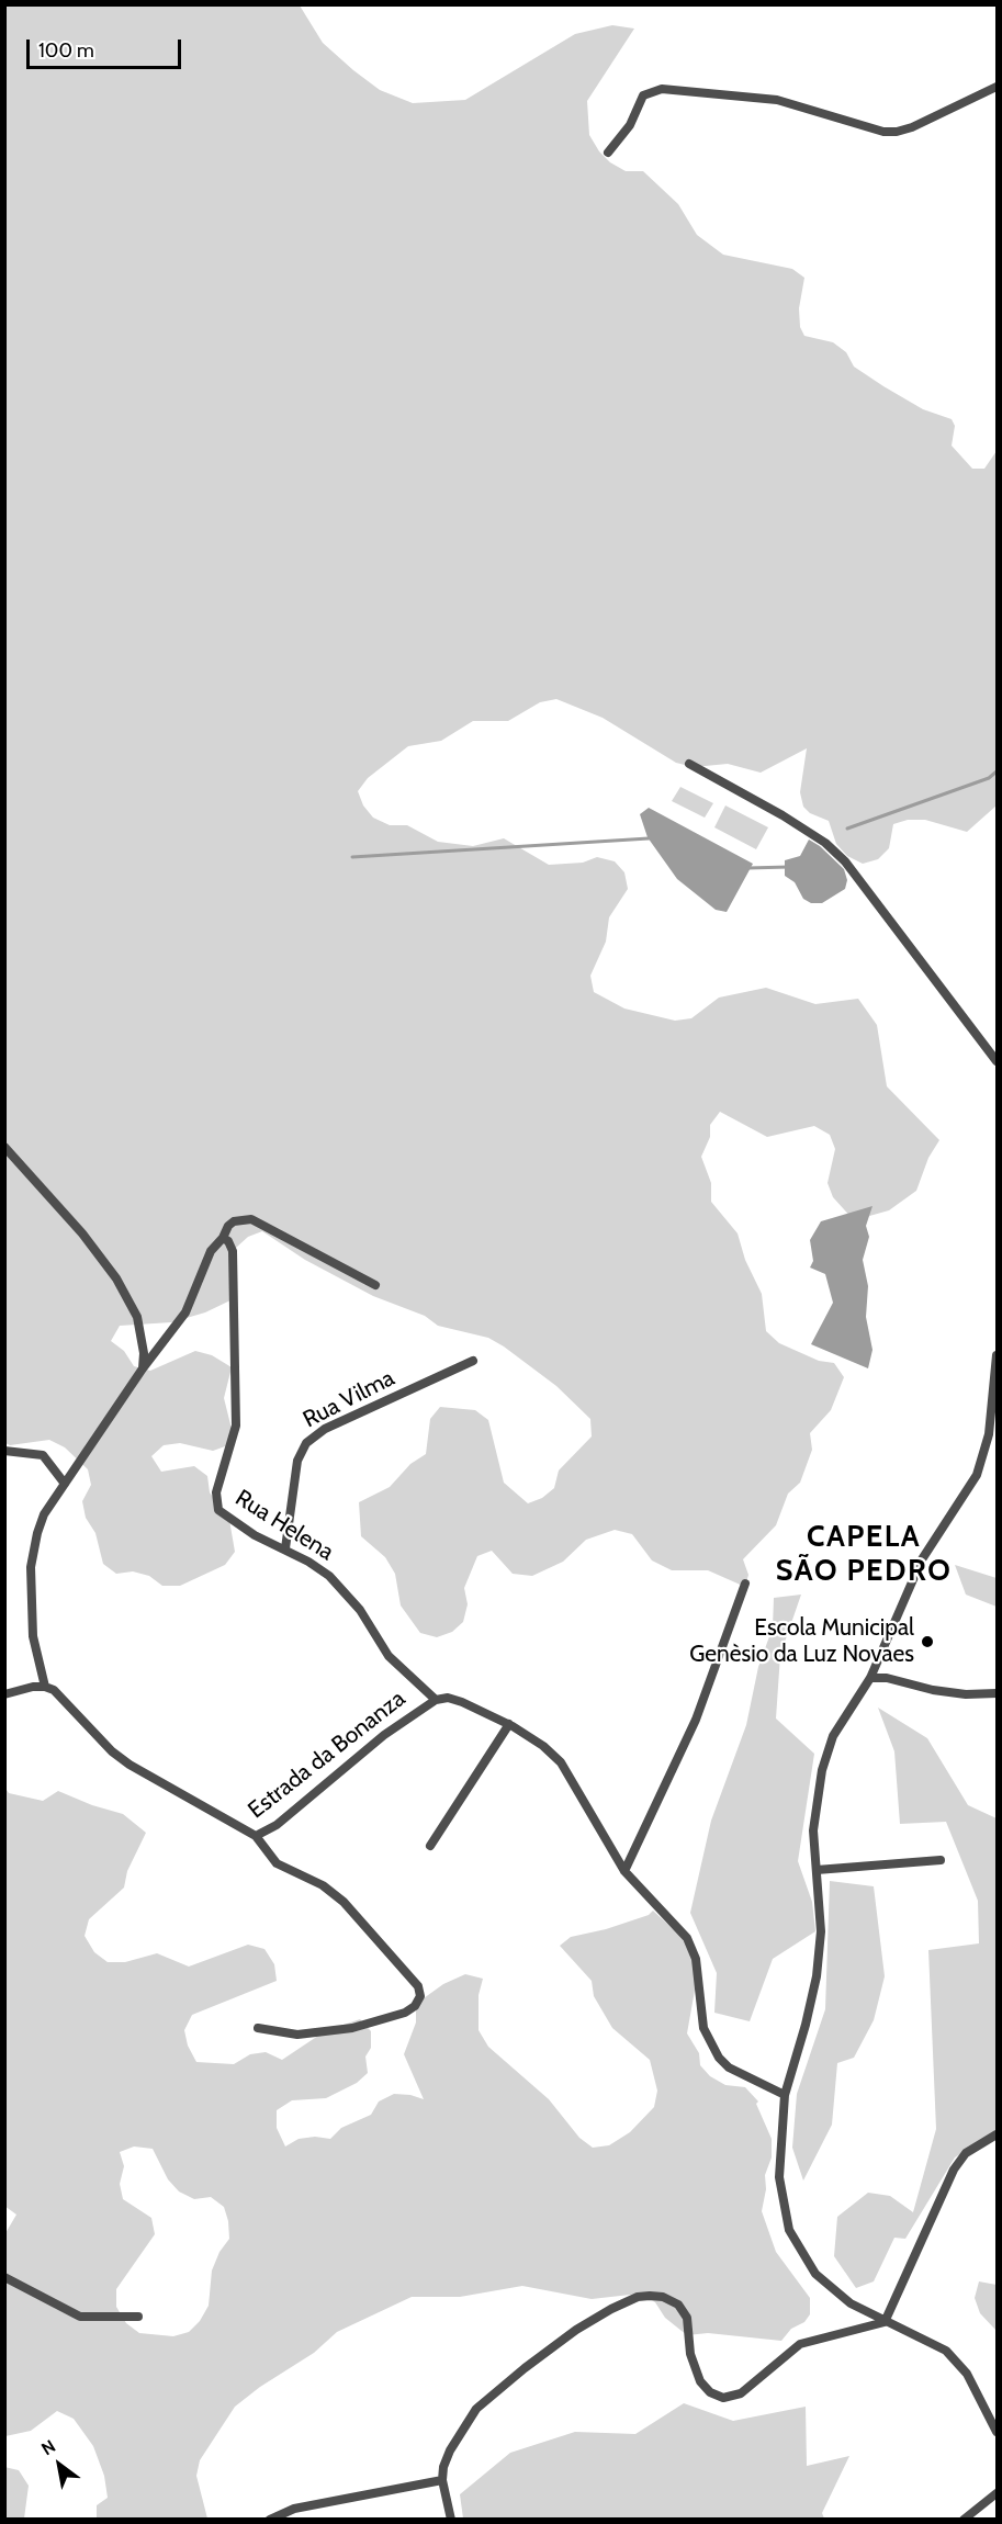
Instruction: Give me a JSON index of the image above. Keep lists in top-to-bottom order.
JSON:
{
  "streets": {
    "street": ["Rua Vilma", "Rua Helena", "Estrada da Bonanza"]
  },
  "crossings": [
    ["Rua Vilma", "Rua Helena"],
    ["Rua Helena", "Estrada da Bonanza"]
  ],
  "districts": ["CAPELA SÃO PEDRO"],
  "places": ["Escola Municipal Genèsio da Luz Novaes"],
  "scale_bar": "100 m",
  "north": "top left"
}
